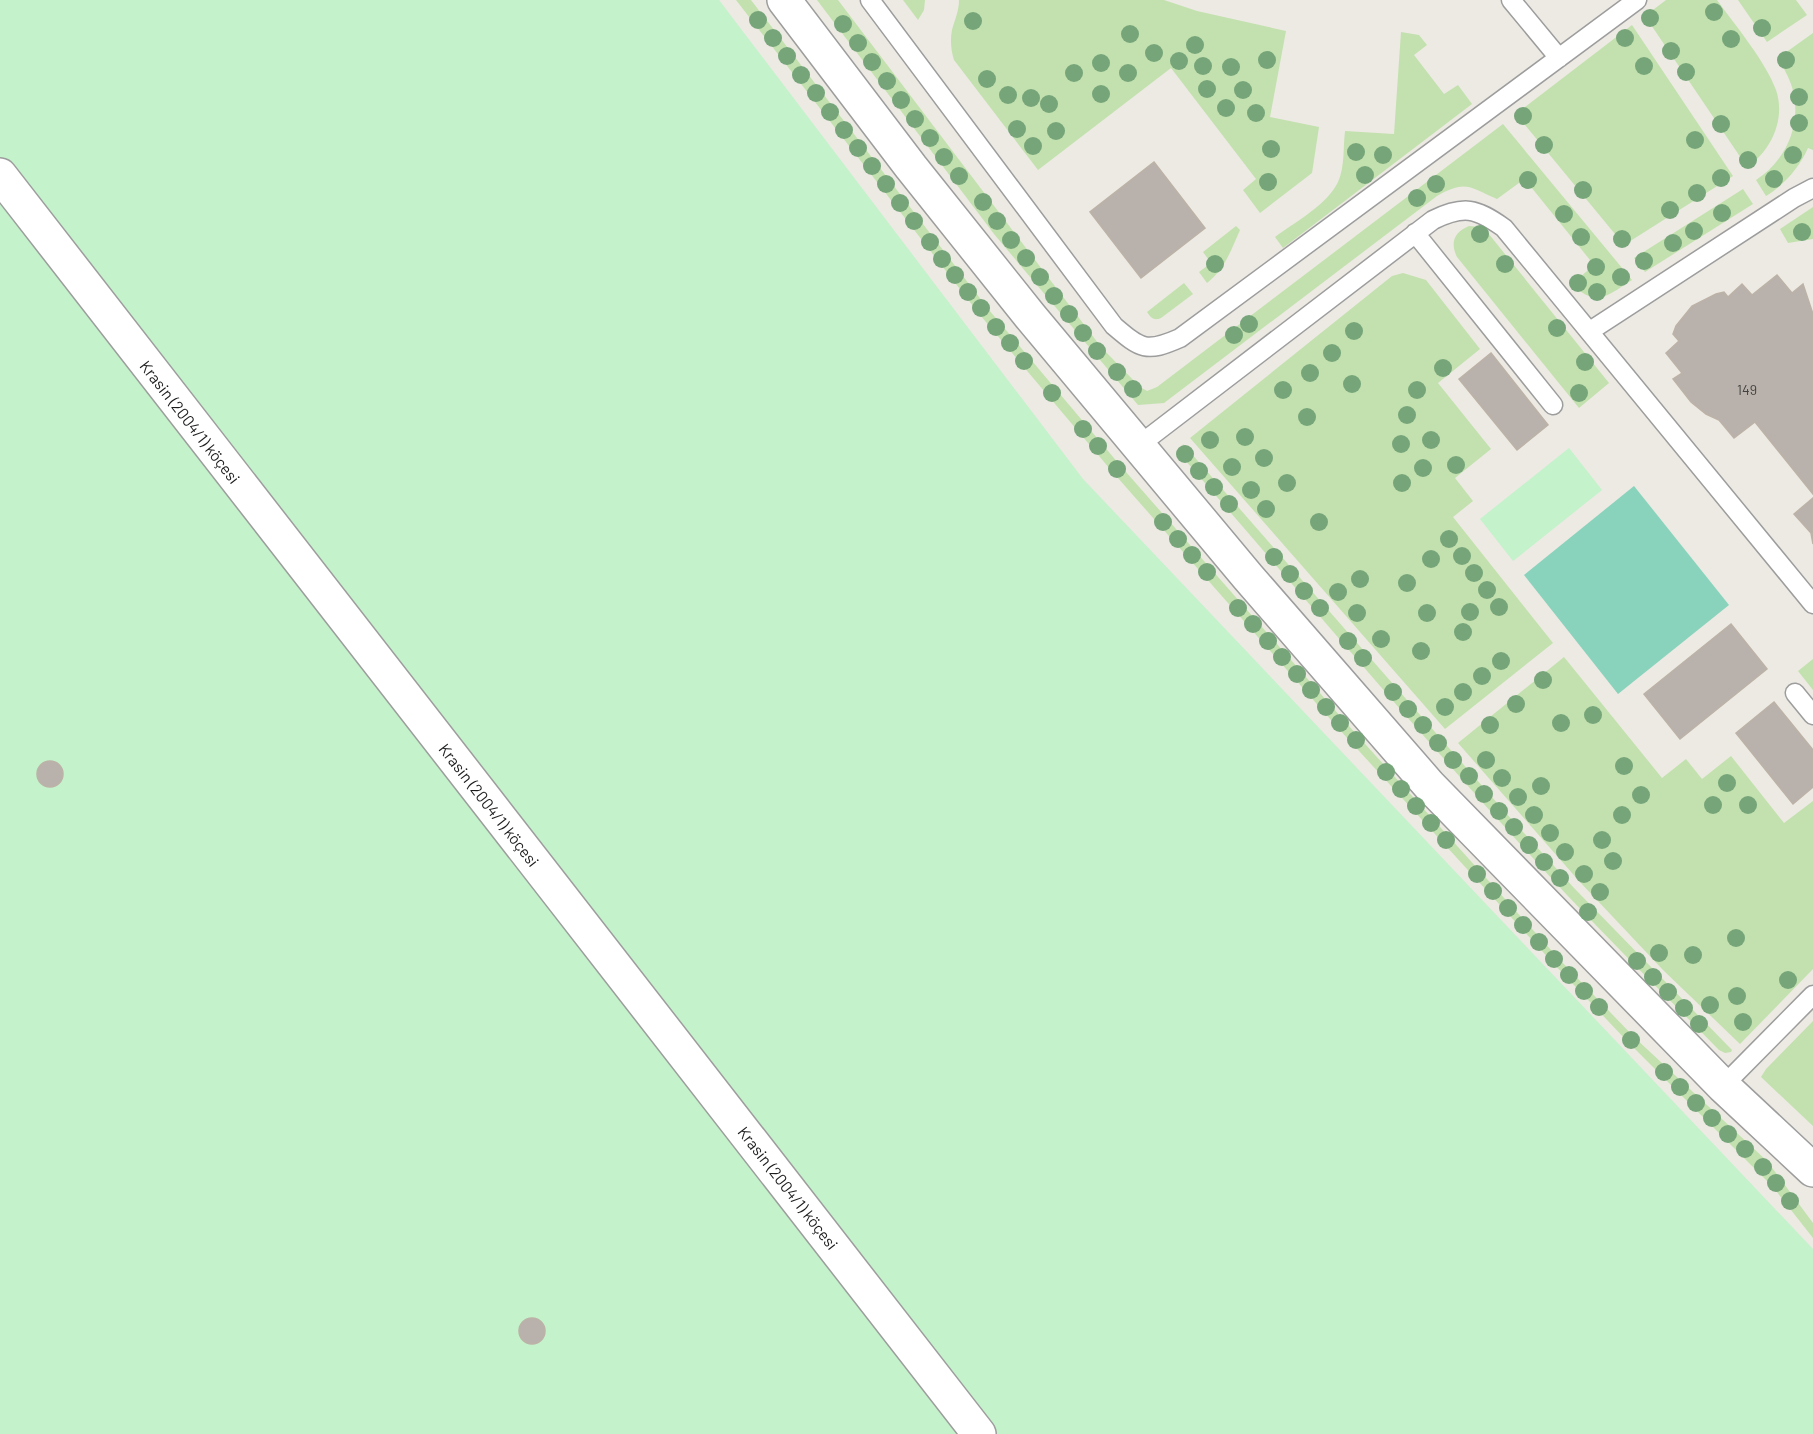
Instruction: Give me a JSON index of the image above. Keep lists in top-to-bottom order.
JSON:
{
  "streets": {
    "street": ["Krasin (2004/1) köçesi"]
  },
  "house_numbers": ["149"]
}
